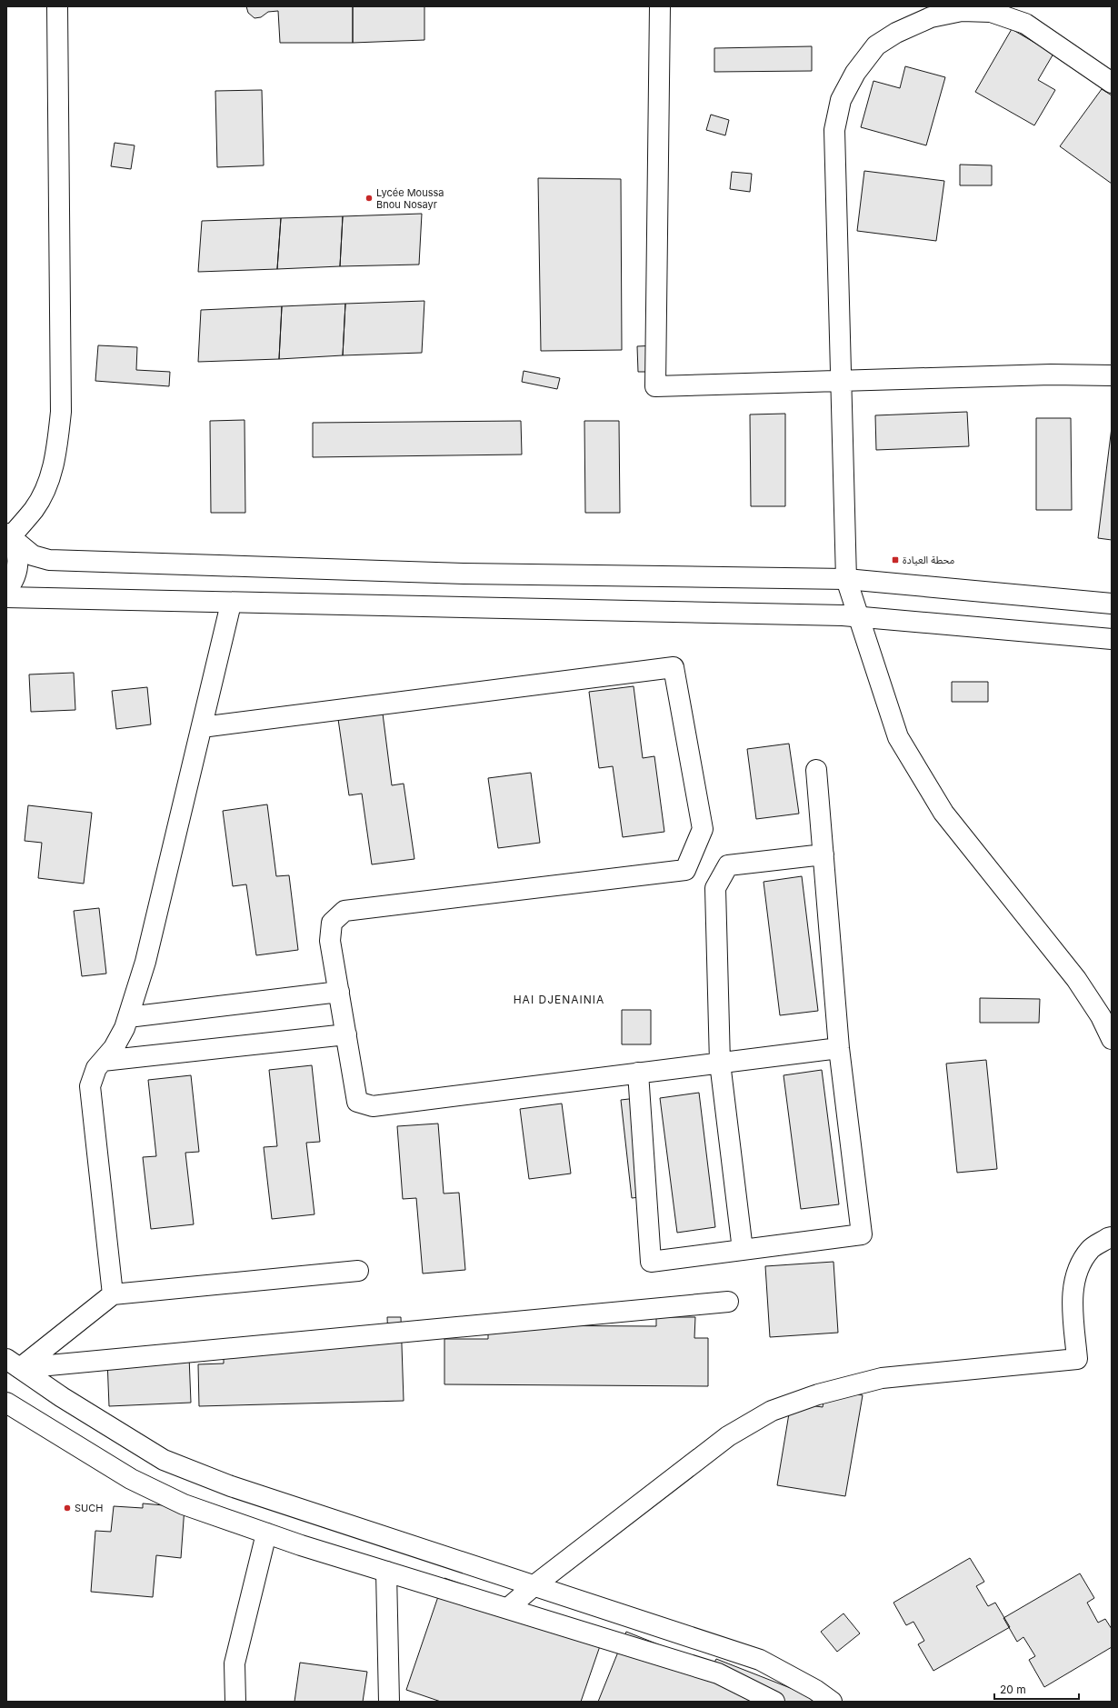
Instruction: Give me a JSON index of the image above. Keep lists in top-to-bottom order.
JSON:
{
  "districts": ["HAI DJENAINIA"],
  "places": {
    "other": ["Lycée Moussa Bnou Nosayr", "SUCH"],
    "transit": ["محطة العيادة"]
  },
  "scale_bar": "20 m"
}
